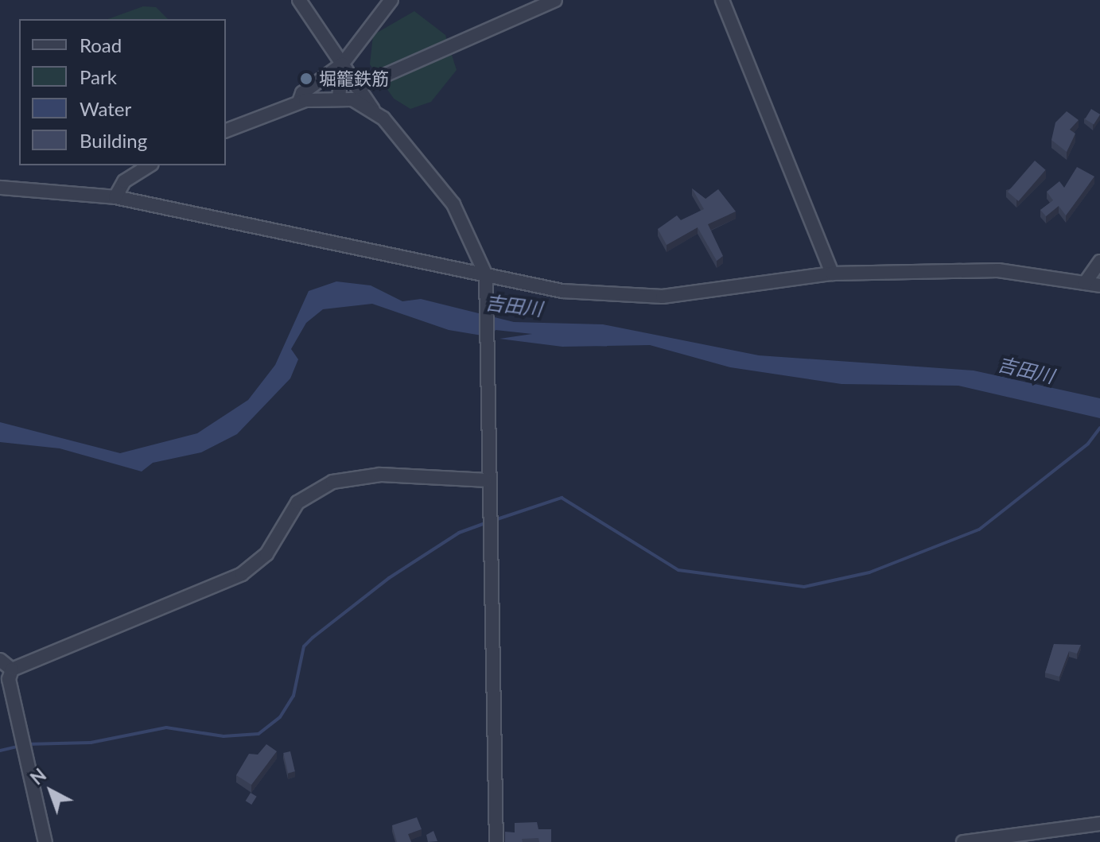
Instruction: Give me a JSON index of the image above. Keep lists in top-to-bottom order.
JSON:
{
  "water": ["吉田川"],
  "places": ["堀籠鉄筋"],
  "legend": [
    "Road",
    "Park",
    "Water",
    "Building"
  ],
  "north": "top left"
}
